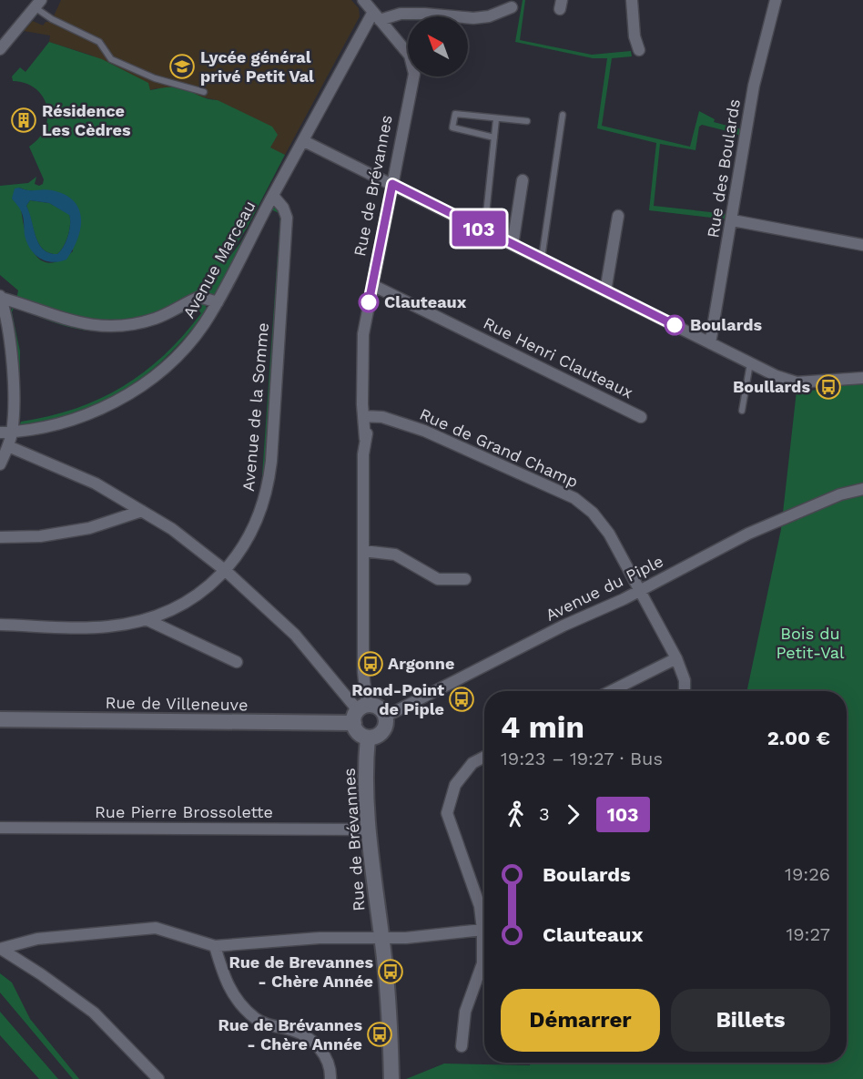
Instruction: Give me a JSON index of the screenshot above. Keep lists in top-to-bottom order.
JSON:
{
  "streets": {
    "street": [
      "Rue des Boulards",
      "Rue de Brévannes",
      "Avenue Marceau",
      "Rue Henri Clauteaux",
      "Avenue de la Somme",
      "Rue de Grand Champ",
      "Avenue du Piple",
      "Rue de Villeneuve",
      "Rue Pierre Brossolette"
    ]
  },
  "crossings": [
    ["Rue de Brévannes", "Avenue Marceau"],
    ["Rue de Brévannes", "Rue Henri Clauteaux"],
    ["Rue de Brévannes", "Rue de Grand Champ"],
    ["Rue de Brévannes", "Avenue du Piple"],
    ["Rue de Brévannes", "Rue de Villeneuve"],
    ["Rue de Brévannes", "Rue Pierre Brossolette"],
    ["Avenue Marceau", "Avenue de la Somme"],
    ["Rue de Grand Champ", "Avenue du Piple"],
    ["Avenue du Piple", "Rue de Villeneuve"]
  ],
  "parks": ["Bois du Petit-Val"],
  "places": {
    "school or university": ["Lycée général privé Petit Val"],
    "building": ["Résidence Les Cèdres"],
    "other": ["Clauteaux", "Boulards"],
    "bus stop": [
      "Boullards",
      "Argonne",
      "Rond-Point de Piple",
      "Rue de Brevannes - Chère Année",
      "Rue de Brévannes - Chère Année"
    ]
  },
  "lines": ["bus line 103"],
  "north": "top left",
  "page": {
    "on_map": "103",
    "heading": ["4 min", "19:23 – 19:27 · Bus", "2.00 €"],
    "legs": ["3", "103"],
    "list": [
      {
        "name": "Boulards",
        "value": "19:26"
      },
      {
        "name": "Clauteaux",
        "value": "19:27"
      }
    ],
    "buttons": ["Démarrer", "Billets"]
  }
}
